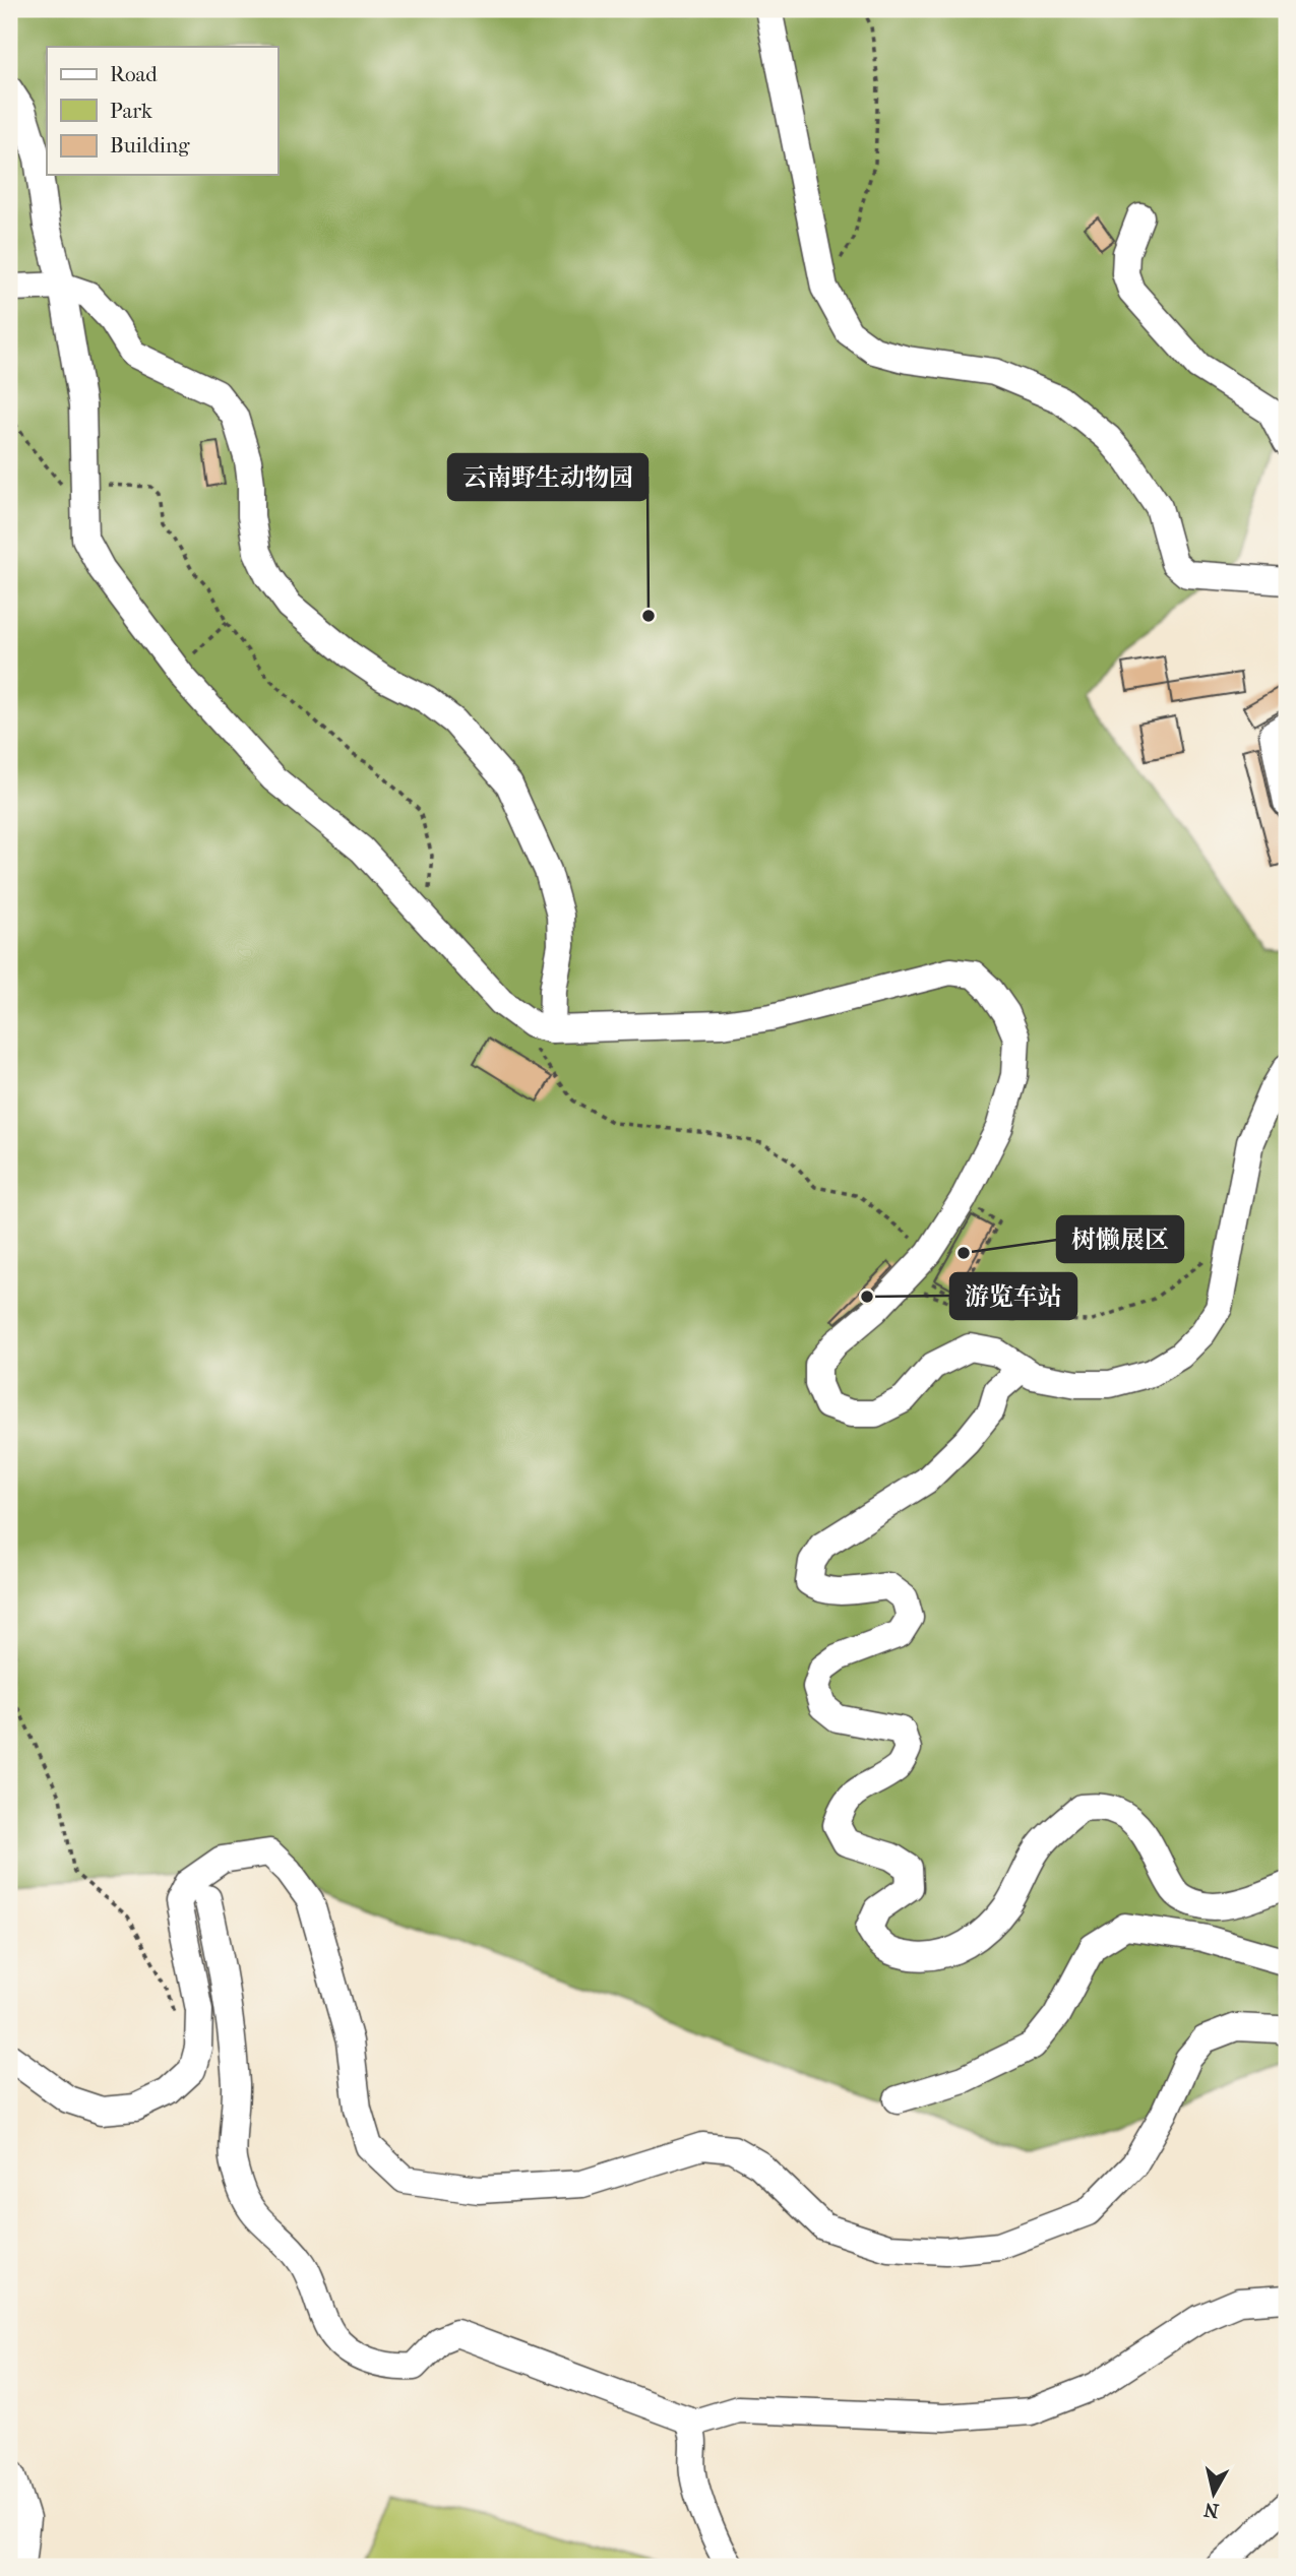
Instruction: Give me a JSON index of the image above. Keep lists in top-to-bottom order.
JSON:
{
  "places": ["云南野生动物园", "树懒展区", "游览车站"],
  "legend": ["Road", "Park", "Building"],
  "north": "bottom"
}
